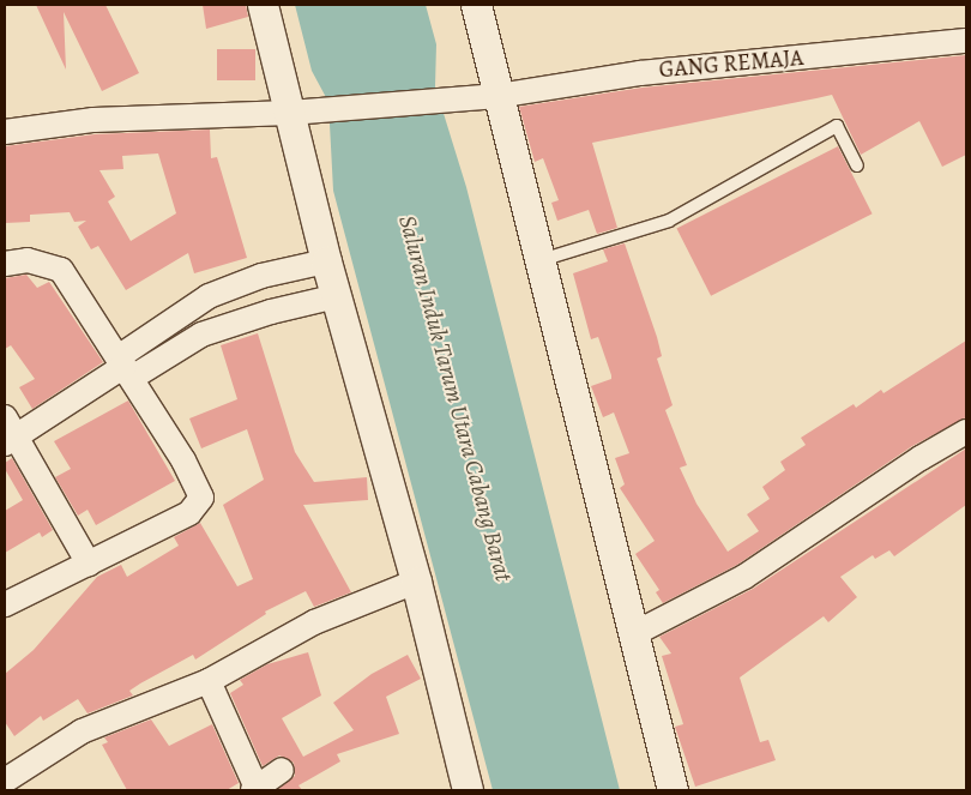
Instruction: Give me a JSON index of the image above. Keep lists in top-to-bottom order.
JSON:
{
  "streets": {
    "street": ["GANG REMAJA"]
  },
  "water": ["Saluran Induk Tarum Utara Cabang Barat"]
}
